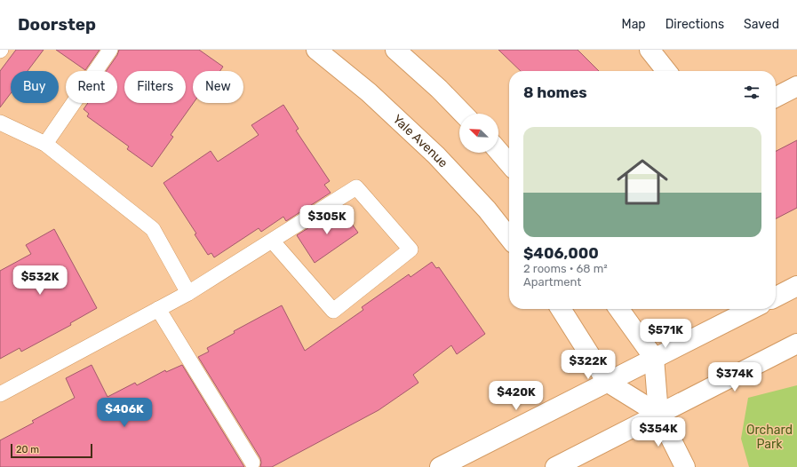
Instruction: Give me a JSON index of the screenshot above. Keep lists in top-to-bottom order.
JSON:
{
  "streets": {
    "main road": ["Yale Avenue"]
  },
  "parks": ["Orchard Park"],
  "scale_bar": "20 m",
  "north": "top left",
  "page": {
    "header": "Doorstep",
    "nav": ["Map", "Directions", "Saved"],
    "chip": [
      "Buy",
      "Rent",
      "Filters",
      "New"
    ],
    "heading": "8 homes",
    "list": [
      {
        "name": "$406,000",
        "note": "2 rooms · 68 m² · Apartment"
      }
    ],
    "price": [
      "$305K",
      "$532K",
      "$571K",
      "$322K",
      "$374K",
      "$420K",
      "$406K",
      "$354K"
    ],
    "scale": "20 m"
  }
}
